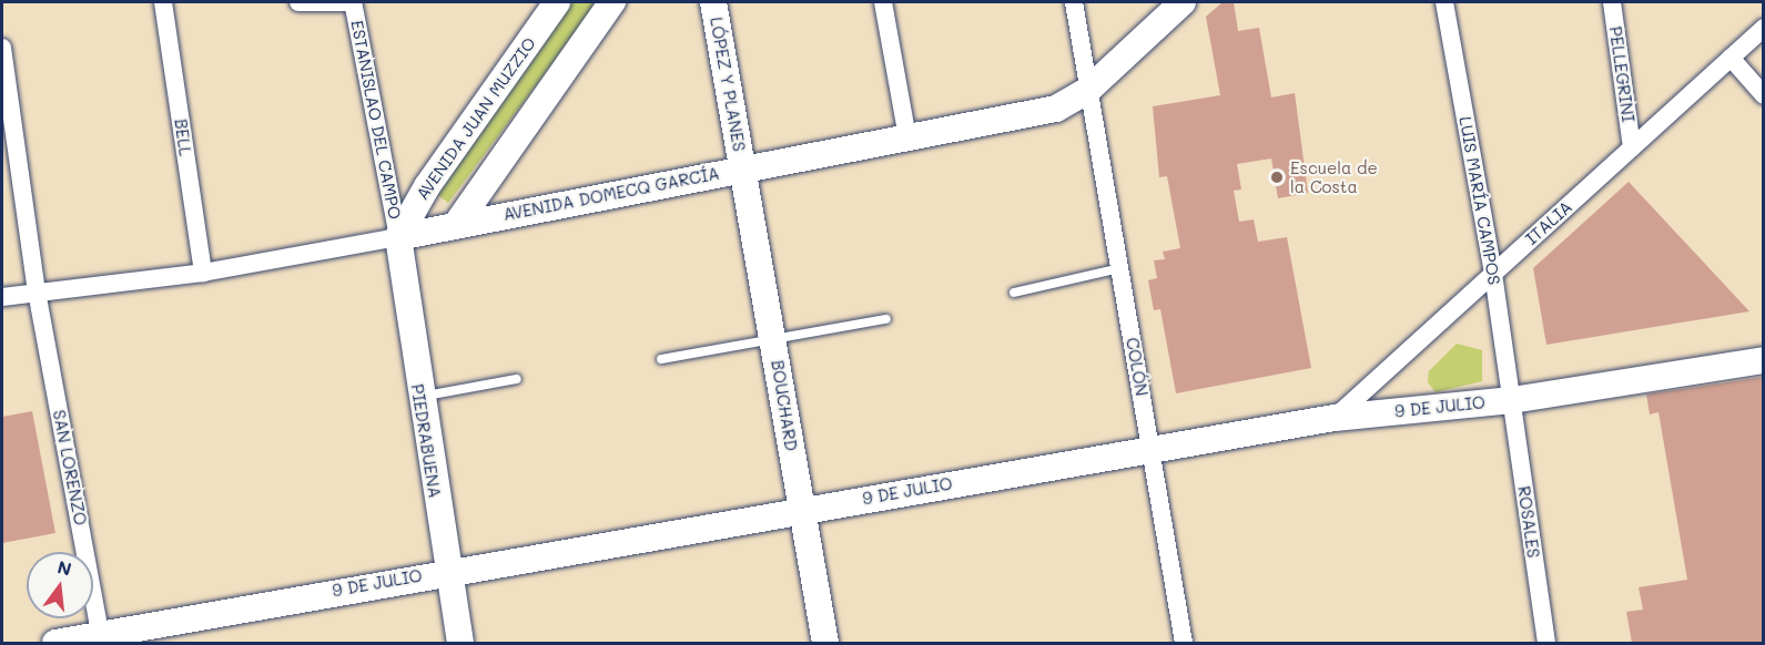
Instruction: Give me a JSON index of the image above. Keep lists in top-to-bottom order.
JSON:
{
  "streets": {
    "main road": [
      "LÓPEZ Y PLANES",
      "AVENIDA JUAN MUZZIO",
      "AVENIDA DOMECQ GARCÍA",
      "BOUCHARD",
      "9 DE JULIO",
      "PIEDRABUENA"
    ],
    "street": [
      "PELLEGRINI",
      "ESTANISLAO DEL CAMPO",
      "BELL",
      "LUIS MARÍA CAMPOS",
      "ITALIA",
      "COLÓN",
      "SAN LORENZO",
      "ROSALES"
    ]
  },
  "crossings": [
    ["PELLEGRINI", "ITALIA"],
    ["LÓPEZ Y PLANES", "AVENIDA DOMECQ GARCÍA"],
    ["LÓPEZ Y PLANES", "BOUCHARD"],
    ["AVENIDA JUAN MUZZIO", "ESTANISLAO DEL CAMPO"],
    ["AVENIDA JUAN MUZZIO", "AVENIDA DOMECQ GARCÍA"],
    ["AVENIDA JUAN MUZZIO", "PIEDRABUENA"],
    ["ESTANISLAO DEL CAMPO", "AVENIDA DOMECQ GARCÍA"],
    ["ESTANISLAO DEL CAMPO", "PIEDRABUENA"],
    ["BELL", "AVENIDA DOMECQ GARCÍA"],
    ["AVENIDA DOMECQ GARCÍA", "COLÓN"],
    ["AVENIDA DOMECQ GARCÍA", "BOUCHARD"],
    ["AVENIDA DOMECQ GARCÍA", "PIEDRABUENA"],
    ["AVENIDA DOMECQ GARCÍA", "SAN LORENZO"],
    ["LUIS MARÍA CAMPOS", "ITALIA"],
    ["LUIS MARÍA CAMPOS", "9 DE JULIO"],
    ["LUIS MARÍA CAMPOS", "ROSALES"],
    ["ITALIA", "9 DE JULIO"],
    ["COLÓN", "9 DE JULIO"],
    ["BOUCHARD", "9 DE JULIO"],
    ["9 DE JULIO", "PIEDRABUENA"],
    ["9 DE JULIO", "SAN LORENZO"],
    ["9 DE JULIO", "ROSALES"]
  ],
  "places": ["Escuela de la Costa"],
  "north": "top"
}
